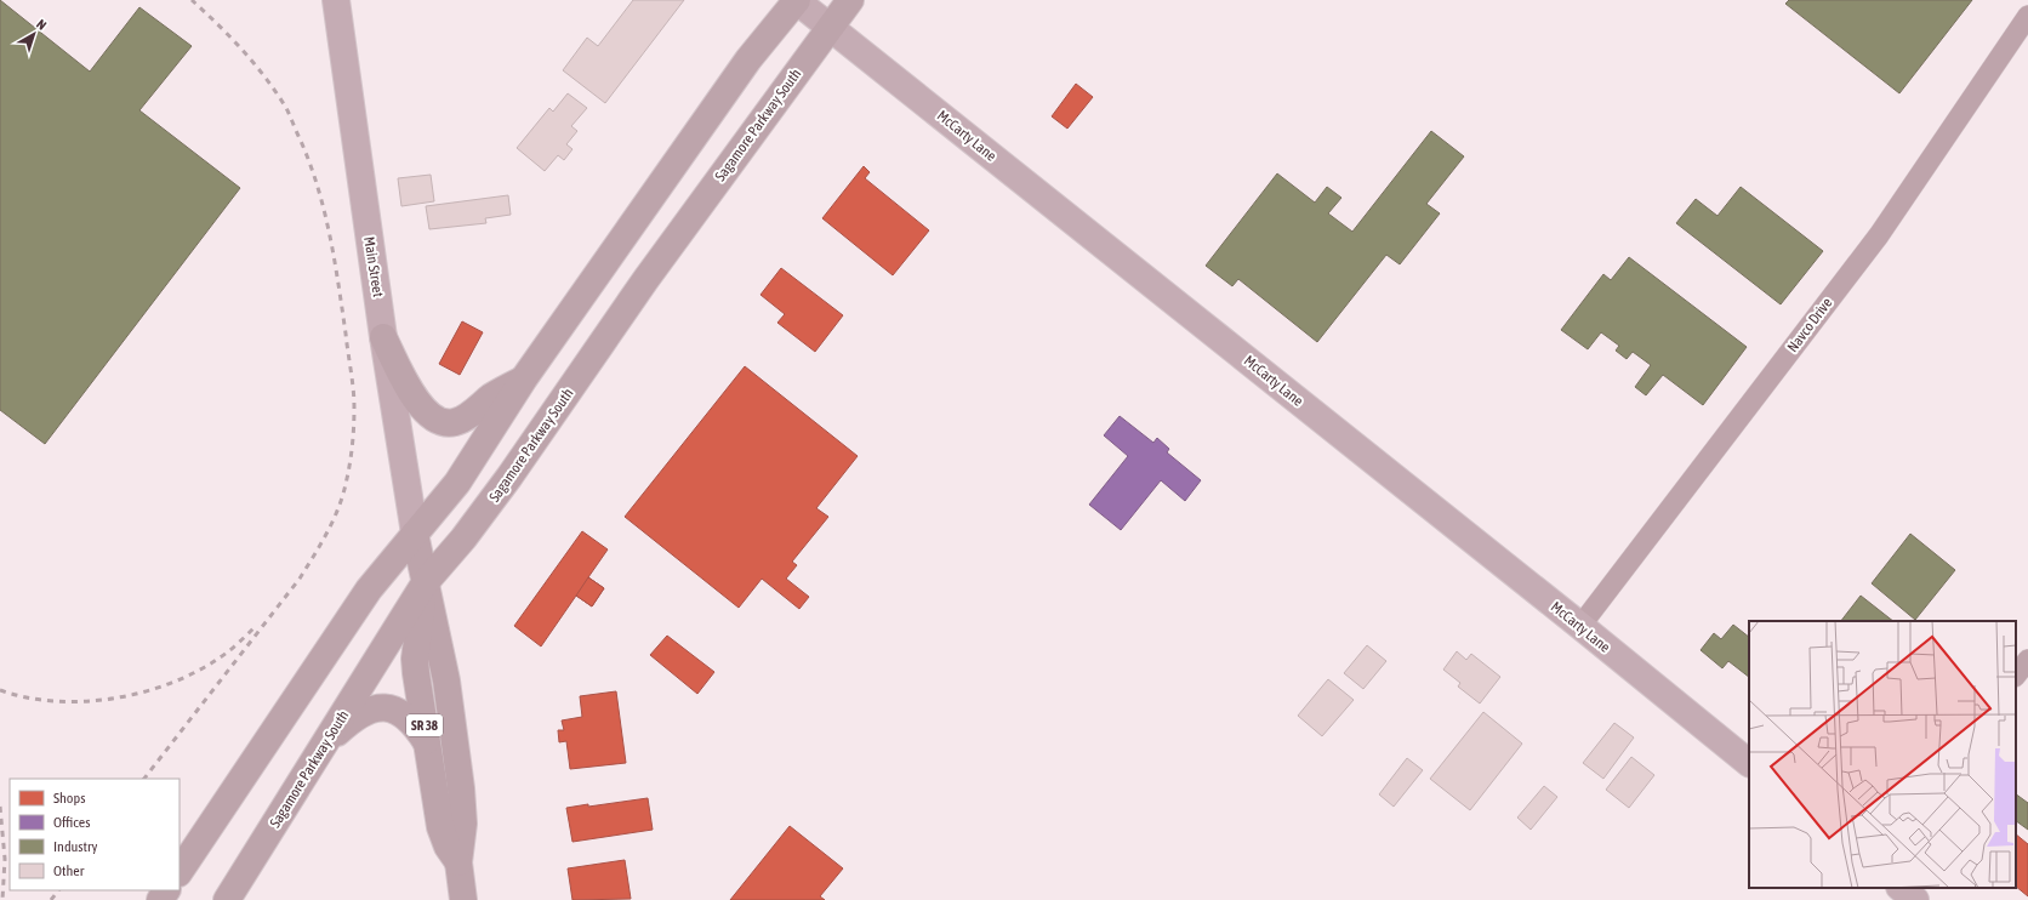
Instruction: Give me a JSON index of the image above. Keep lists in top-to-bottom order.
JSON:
{
  "streets": {
    "main road": [
      "Sagamore Parkway South",
      "McCarty Lane",
      "Main Street",
      "SR 38"
    ],
    "street": ["Navco Drive"]
  },
  "crossings": [
    ["Sagamore Parkway South", "McCarty Lane"],
    ["Sagamore Parkway South", "SR 38"],
    ["McCarty Lane", "Navco Drive"],
    ["Main Street", "SR 38"]
  ],
  "legend": [
    "Shops",
    "Offices",
    "Industry",
    "Other"
  ],
  "north": "top right"
}
